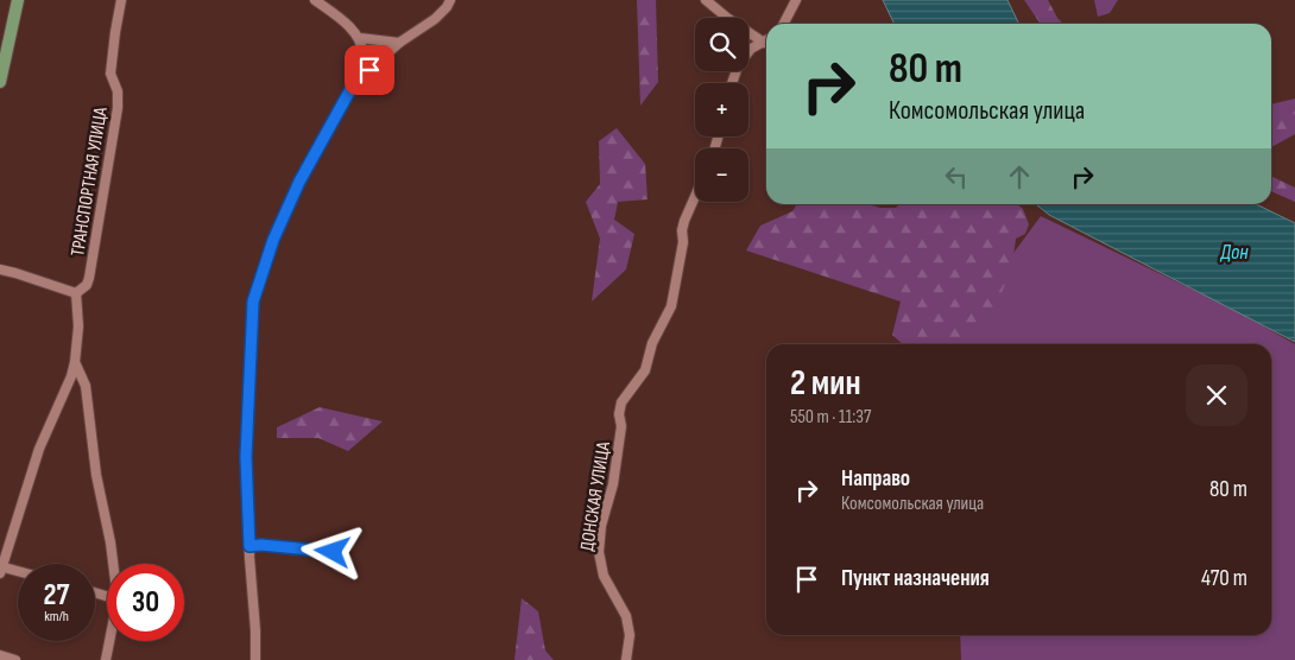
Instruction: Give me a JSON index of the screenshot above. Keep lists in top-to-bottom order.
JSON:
{
  "streets": {
    "street": ["ТРАНСПОРТНАЯ УЛИЦА", "ДОНСКАЯ УЛИЦА"]
  },
  "water": ["Дон"],
  "page": {
    "map_buttons": ["+", "−"],
    "turn": ["80 m", "Комсомольская улица"],
    "heading": ["2 мин", "550 m · 11:37"],
    "list": [
      {
        "name": "Направо",
        "note": "Комсомольская улица",
        "value": "80 m"
      },
      {
        "name": "Пункт назначения",
        "value": "470 m"
      }
    ],
    "speed": "27 km/h",
    "limit": "30"
  }
}
